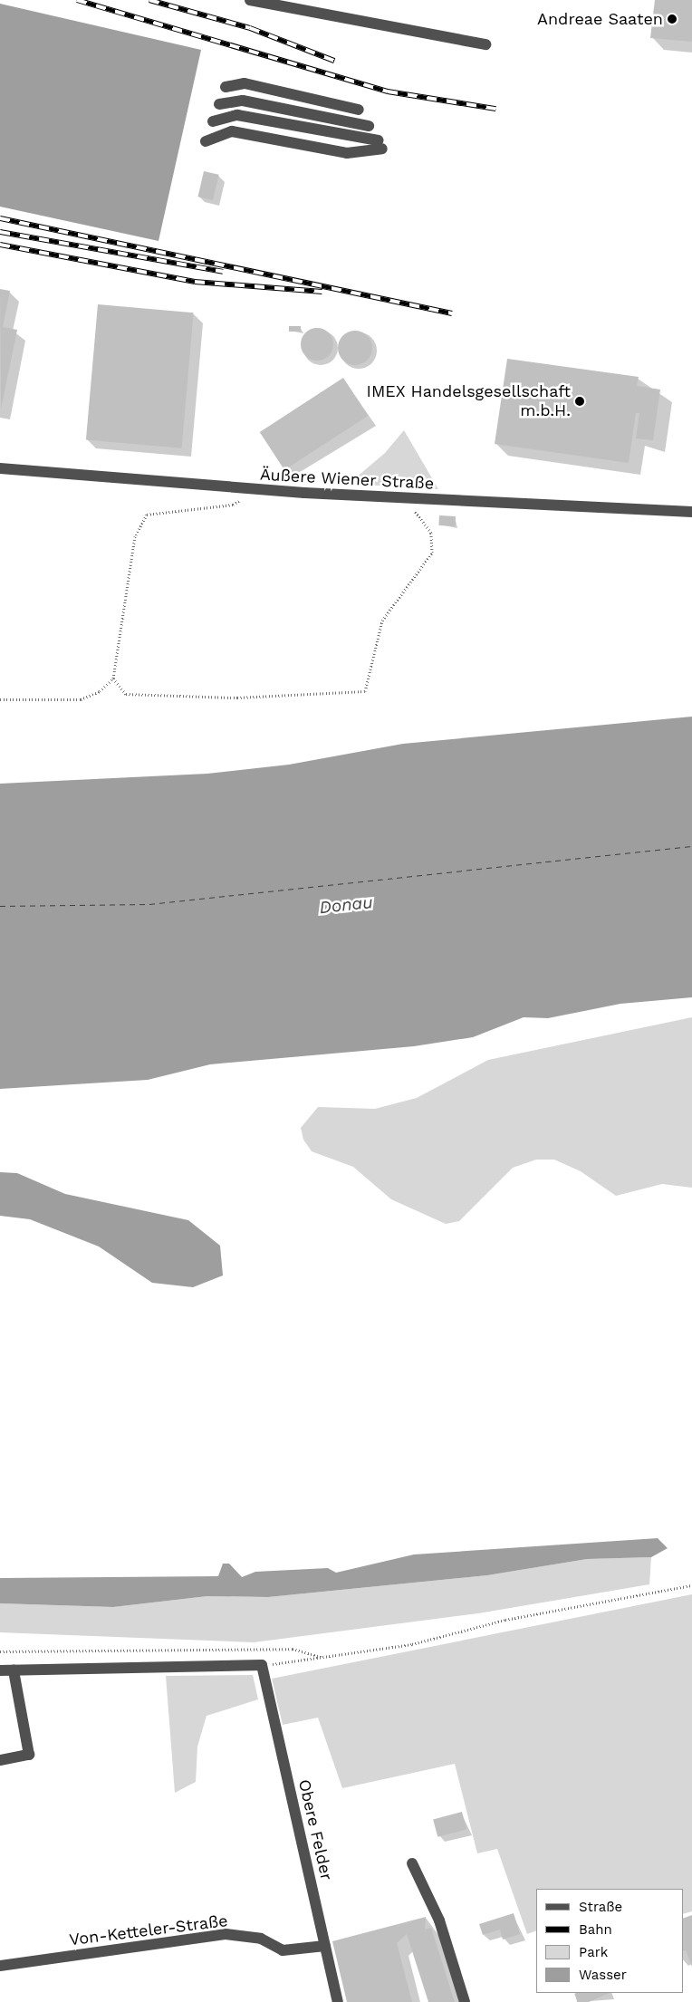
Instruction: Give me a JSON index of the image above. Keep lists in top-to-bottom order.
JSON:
{
  "streets": {
    "street": ["Äußere Wiener Straße", "Obere Felder", "Von-Ketteler-Straße"]
  },
  "crossings": [
    ["Obere Felder", "Von-Ketteler-Straße"]
  ],
  "water": ["Donau"],
  "places": ["Andreae Saaten", "IMEX Handelsgesellschaft m.b.H."],
  "legend": [
    "Straße",
    "Bahn",
    "Park",
    "Wasser"
  ]
}
